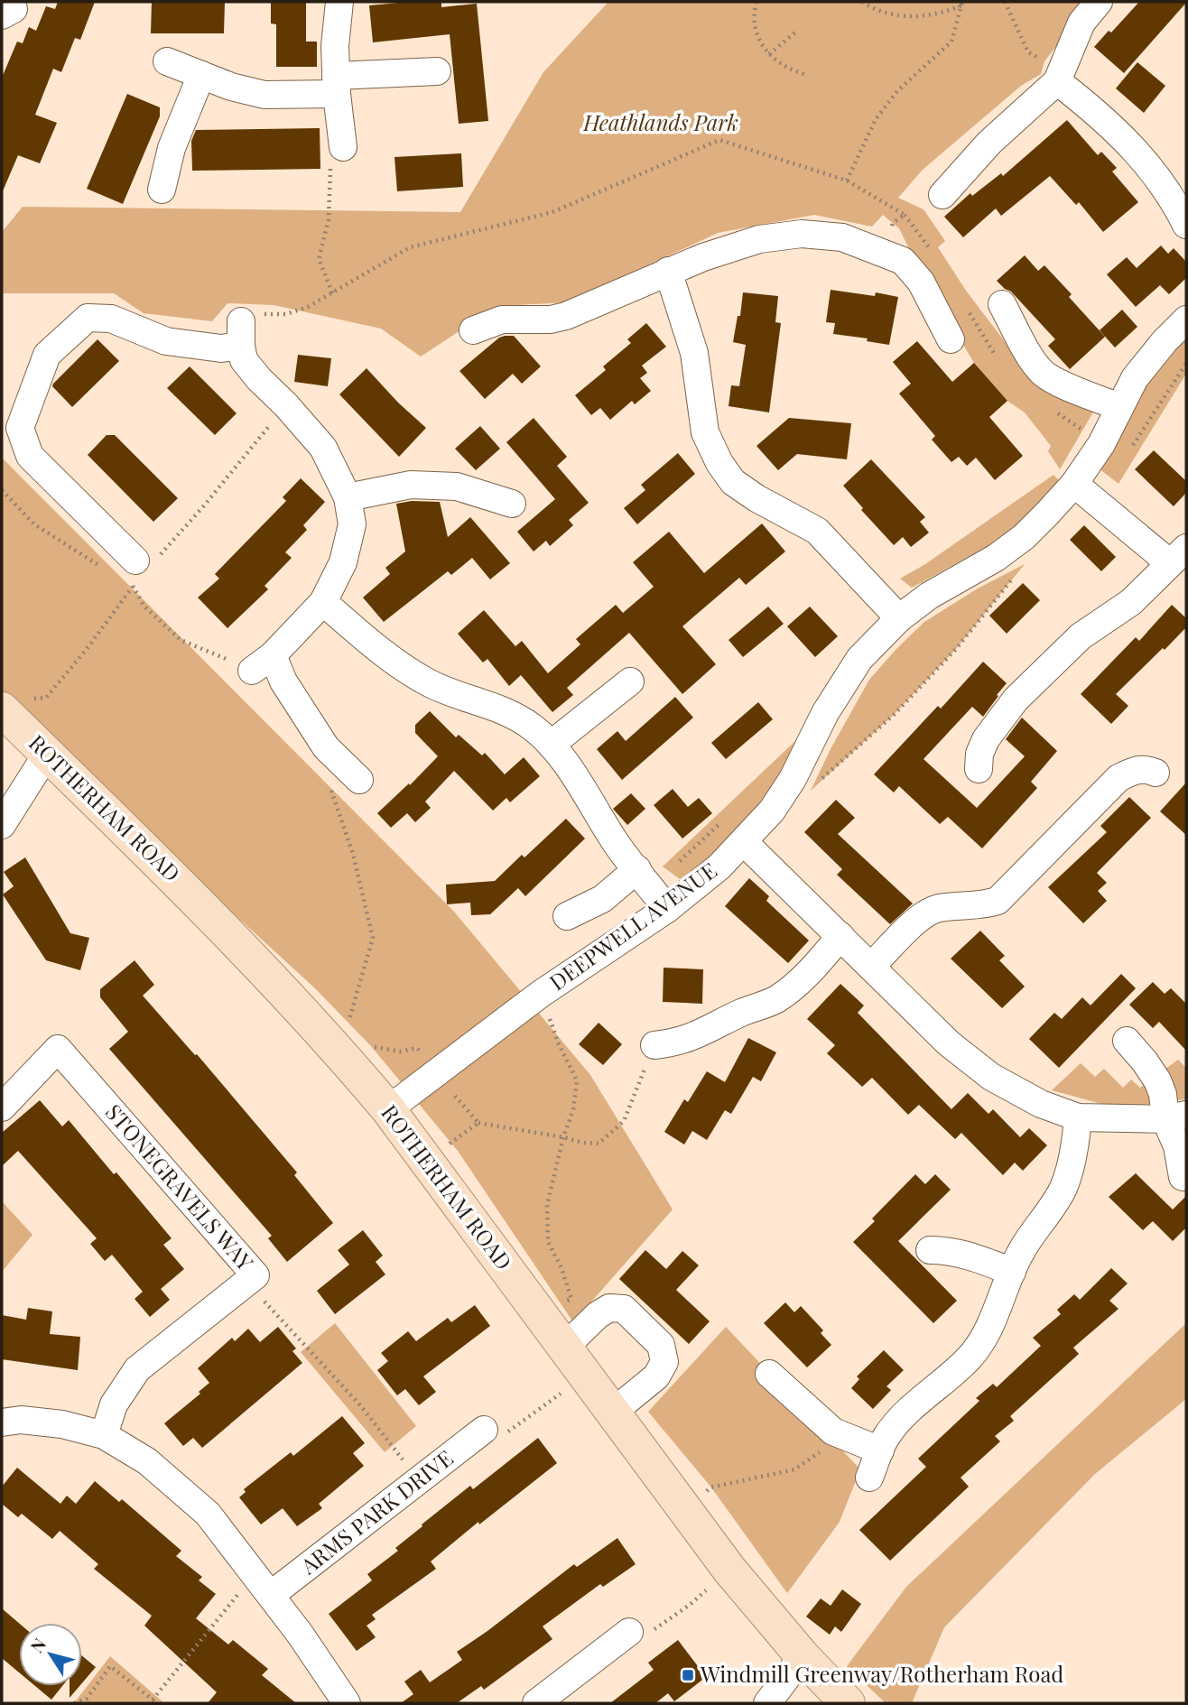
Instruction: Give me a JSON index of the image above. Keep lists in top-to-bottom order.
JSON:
{
  "streets": {
    "main road": ["ROTHERHAM ROAD"],
    "street": ["DEEPWELL AVENUE", "STONEGRAVELS WAY", "ARMS PARK DRIVE"]
  },
  "crossings": [
    ["ROTHERHAM ROAD", "DEEPWELL AVENUE"]
  ],
  "parks": ["Heathlands Park"],
  "places": {
    "transit": ["Windmill Greenway/Rotherham Road"]
  },
  "north": "top left"
}
